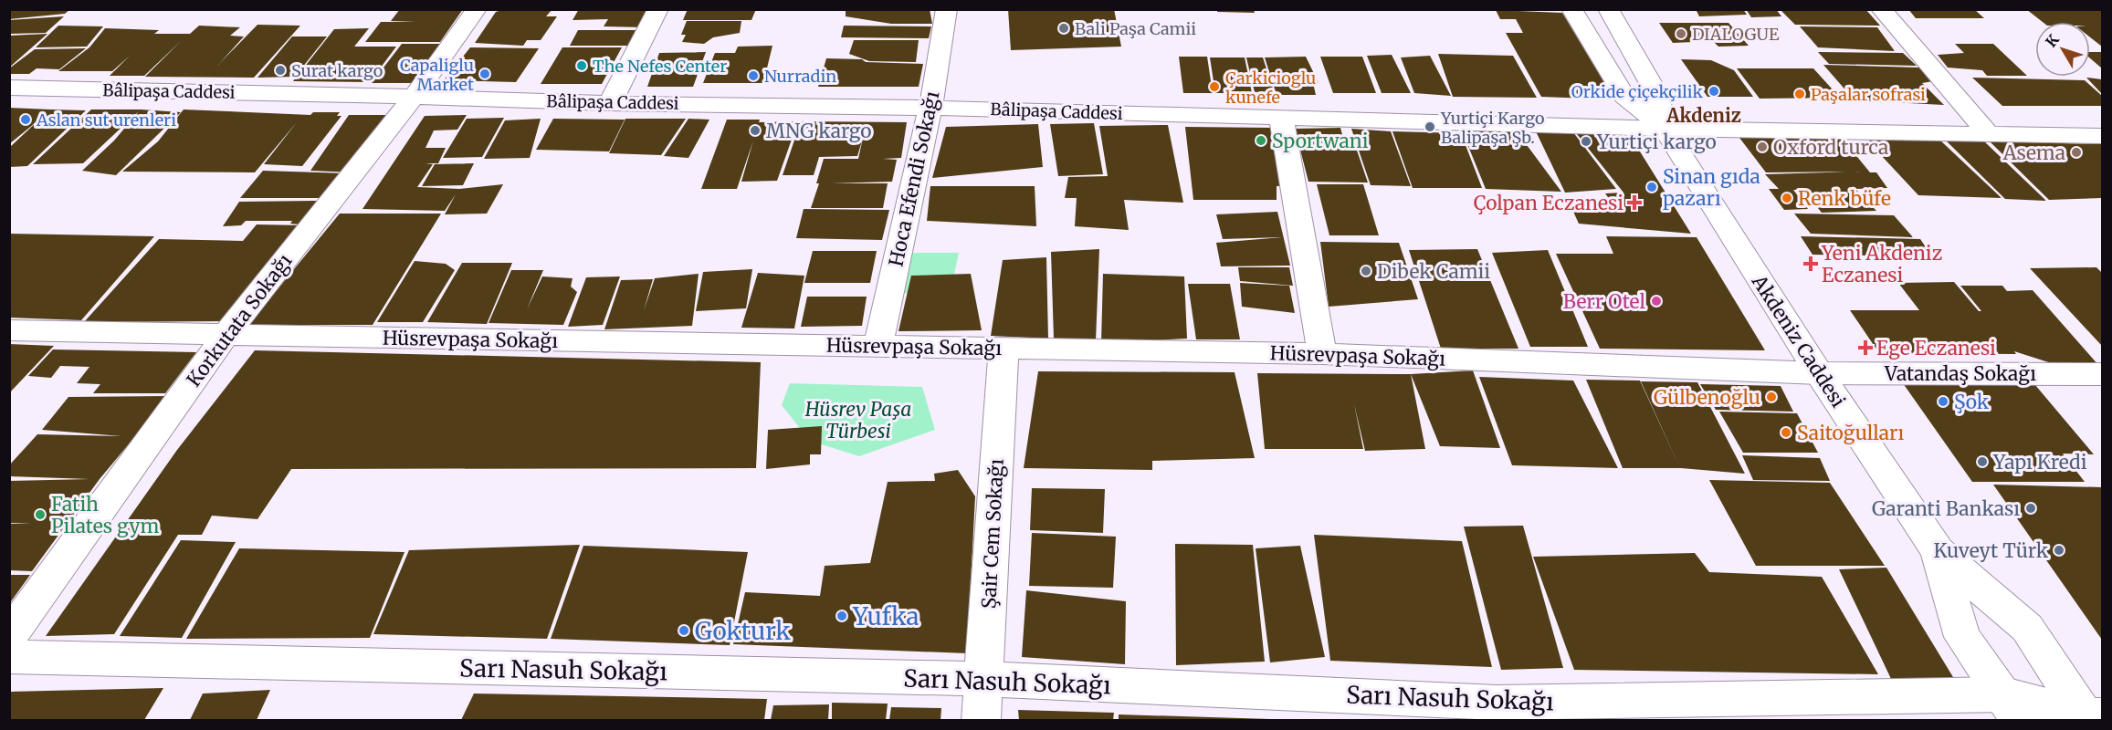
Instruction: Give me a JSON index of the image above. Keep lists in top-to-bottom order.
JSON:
{
  "streets": {
    "street": [
      "Bâlipaşa Caddesi",
      "Hoca Efendi Sokağı",
      "Korkutata Sokağı",
      "Hüsrevpaşa Sokağı",
      "Akdeniz Caddesi",
      "Vatandaş Sokağı",
      "Şair Cem Sokağı",
      "Sarı Nasuh Sokağı"
    ]
  },
  "crossings": [
    ["Bâlipaşa Caddesi", "Hoca Efendi Sokağı"],
    ["Bâlipaşa Caddesi", "Korkutata Sokağı"],
    ["Bâlipaşa Caddesi", "Akdeniz Caddesi"],
    ["Hoca Efendi Sokağı", "Hüsrevpaşa Sokağı"],
    ["Korkutata Sokağı", "Hüsrevpaşa Sokağı"],
    ["Hüsrevpaşa Sokağı", "Akdeniz Caddesi"],
    ["Hüsrevpaşa Sokağı", "Vatandaş Sokağı"],
    ["Hüsrevpaşa Sokağı", "Şair Cem Sokağı"],
    ["Akdeniz Caddesi", "Vatandaş Sokağı"],
    ["Akdeniz Caddesi", "Sarı Nasuh Sokağı"],
    ["Şair Cem Sokağı", "Sarı Nasuh Sokağı"]
  ],
  "districts": ["Akdeniz"],
  "parks": ["Hüsrev Paşa Türbesi"],
  "places": {
    "other": [
      "Bali Paşa Camii",
      "DIALOGUE",
      "The Nefes Center",
      "Surat kargo",
      "Capaliglu Market",
      "Nurradin",
      "Çarkicioglu kunefe",
      "Orkide çiçekçilik",
      "Paşalar sofrasi",
      "Aslan sut urenleri",
      "Yurtiçi Kargo Balipaşa Şb.",
      "MNG kargo",
      "Sportwani",
      "Yurtiçi kargo",
      "Oxford turca",
      "Asema",
      "Sinan gıda pazarı",
      "Renk büfe",
      "Dibek Camii",
      "Berr Otel",
      "Gülbenoğlu",
      "Şok",
      "Saitoğulları",
      "Yapı Kredi",
      "Garanti Bankası",
      "Fatih Pilates gym",
      "Kuveyt Türk",
      "Yufka",
      "Gokturk"
    ],
    "health": ["Çolpan Eczanesi", "Yeni Akdeniz Eczanesi", "Ege Eczanesi"]
  },
  "north": "top left"
}
